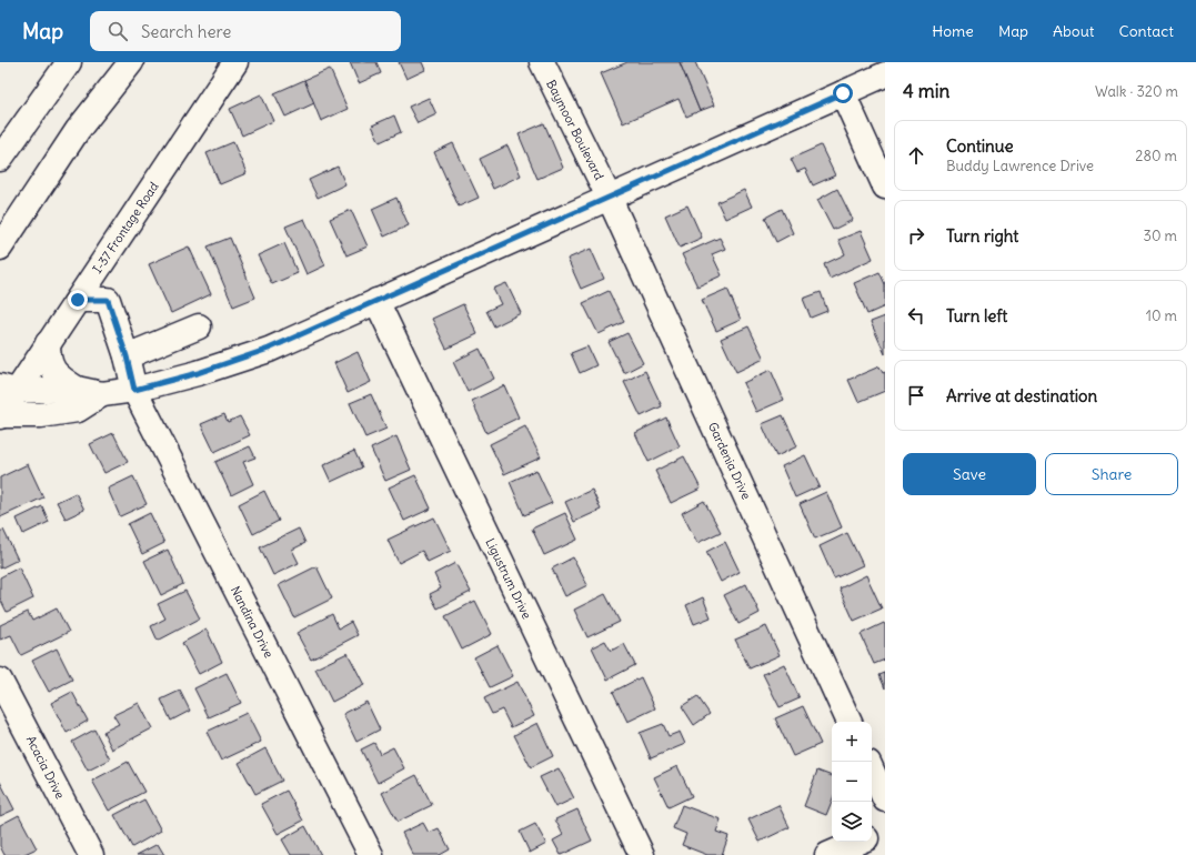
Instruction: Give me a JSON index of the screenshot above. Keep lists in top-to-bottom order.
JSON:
{
  "streets": {
    "main road": [
      "Baymoor Boulevard",
      "I-37 Frontage Road",
      "Gardenia Drive",
      "Ligustrum Drive",
      "Nandina Drive",
      "Acacia Drive"
    ]
  },
  "crossings": [
    ["Baymoor Boulevard", "Gardenia Drive"],
    ["I-37 Frontage Road", "Nandina Drive"]
  ],
  "page": {
    "header": "Map",
    "search": "Search here",
    "nav": [
      "Home",
      "Map",
      "About",
      "Contact"
    ],
    "heading": ["4 min", "Walk · 320 m"],
    "list": [
      ["Continue", "Buddy Lawrence Drive", "280 m"],
      ["Turn right", "30 m"],
      ["Turn left", "10 m"],
      "Arrive at destination"
    ],
    "buttons": ["Save", "Share"],
    "map_buttons": ["+", "−"]
  }
}
